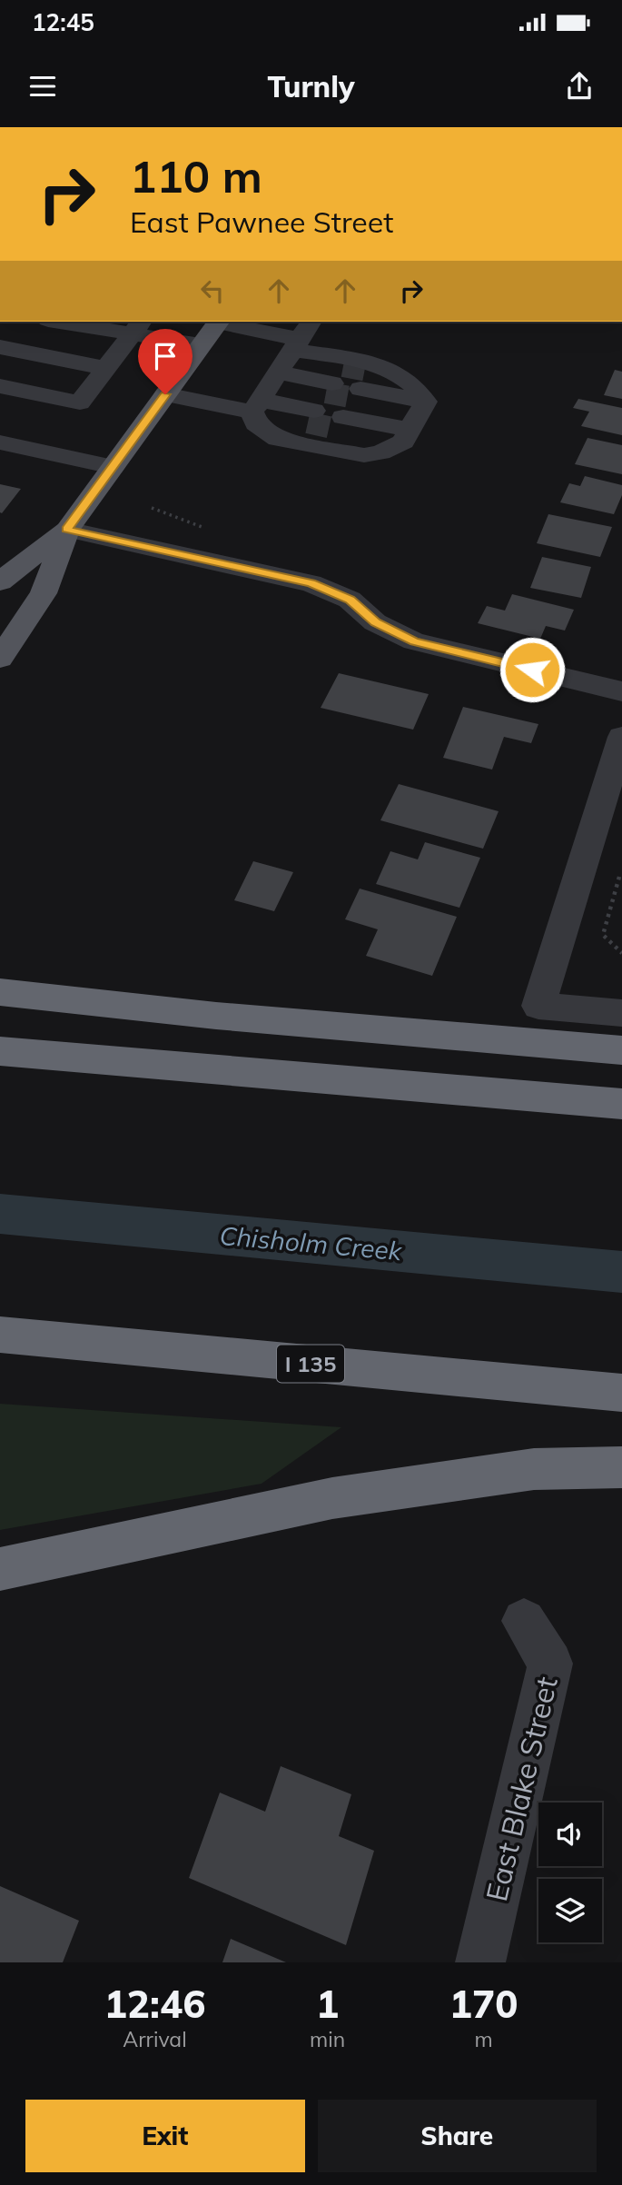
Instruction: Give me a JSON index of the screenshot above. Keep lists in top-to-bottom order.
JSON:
{
  "streets": {
    "highway": ["I 135"],
    "street": ["East Blake Street"]
  },
  "water": ["Chisholm Creek"],
  "page": {
    "status": "12:45",
    "header": "Turnly",
    "turn": ["110 m", "East Pawnee Street"],
    "eta": [
      "12:46",
      "Arrival",
      "1",
      "min",
      "170",
      "m"
    ],
    "buttons": ["Exit", "Share"]
  }
}
